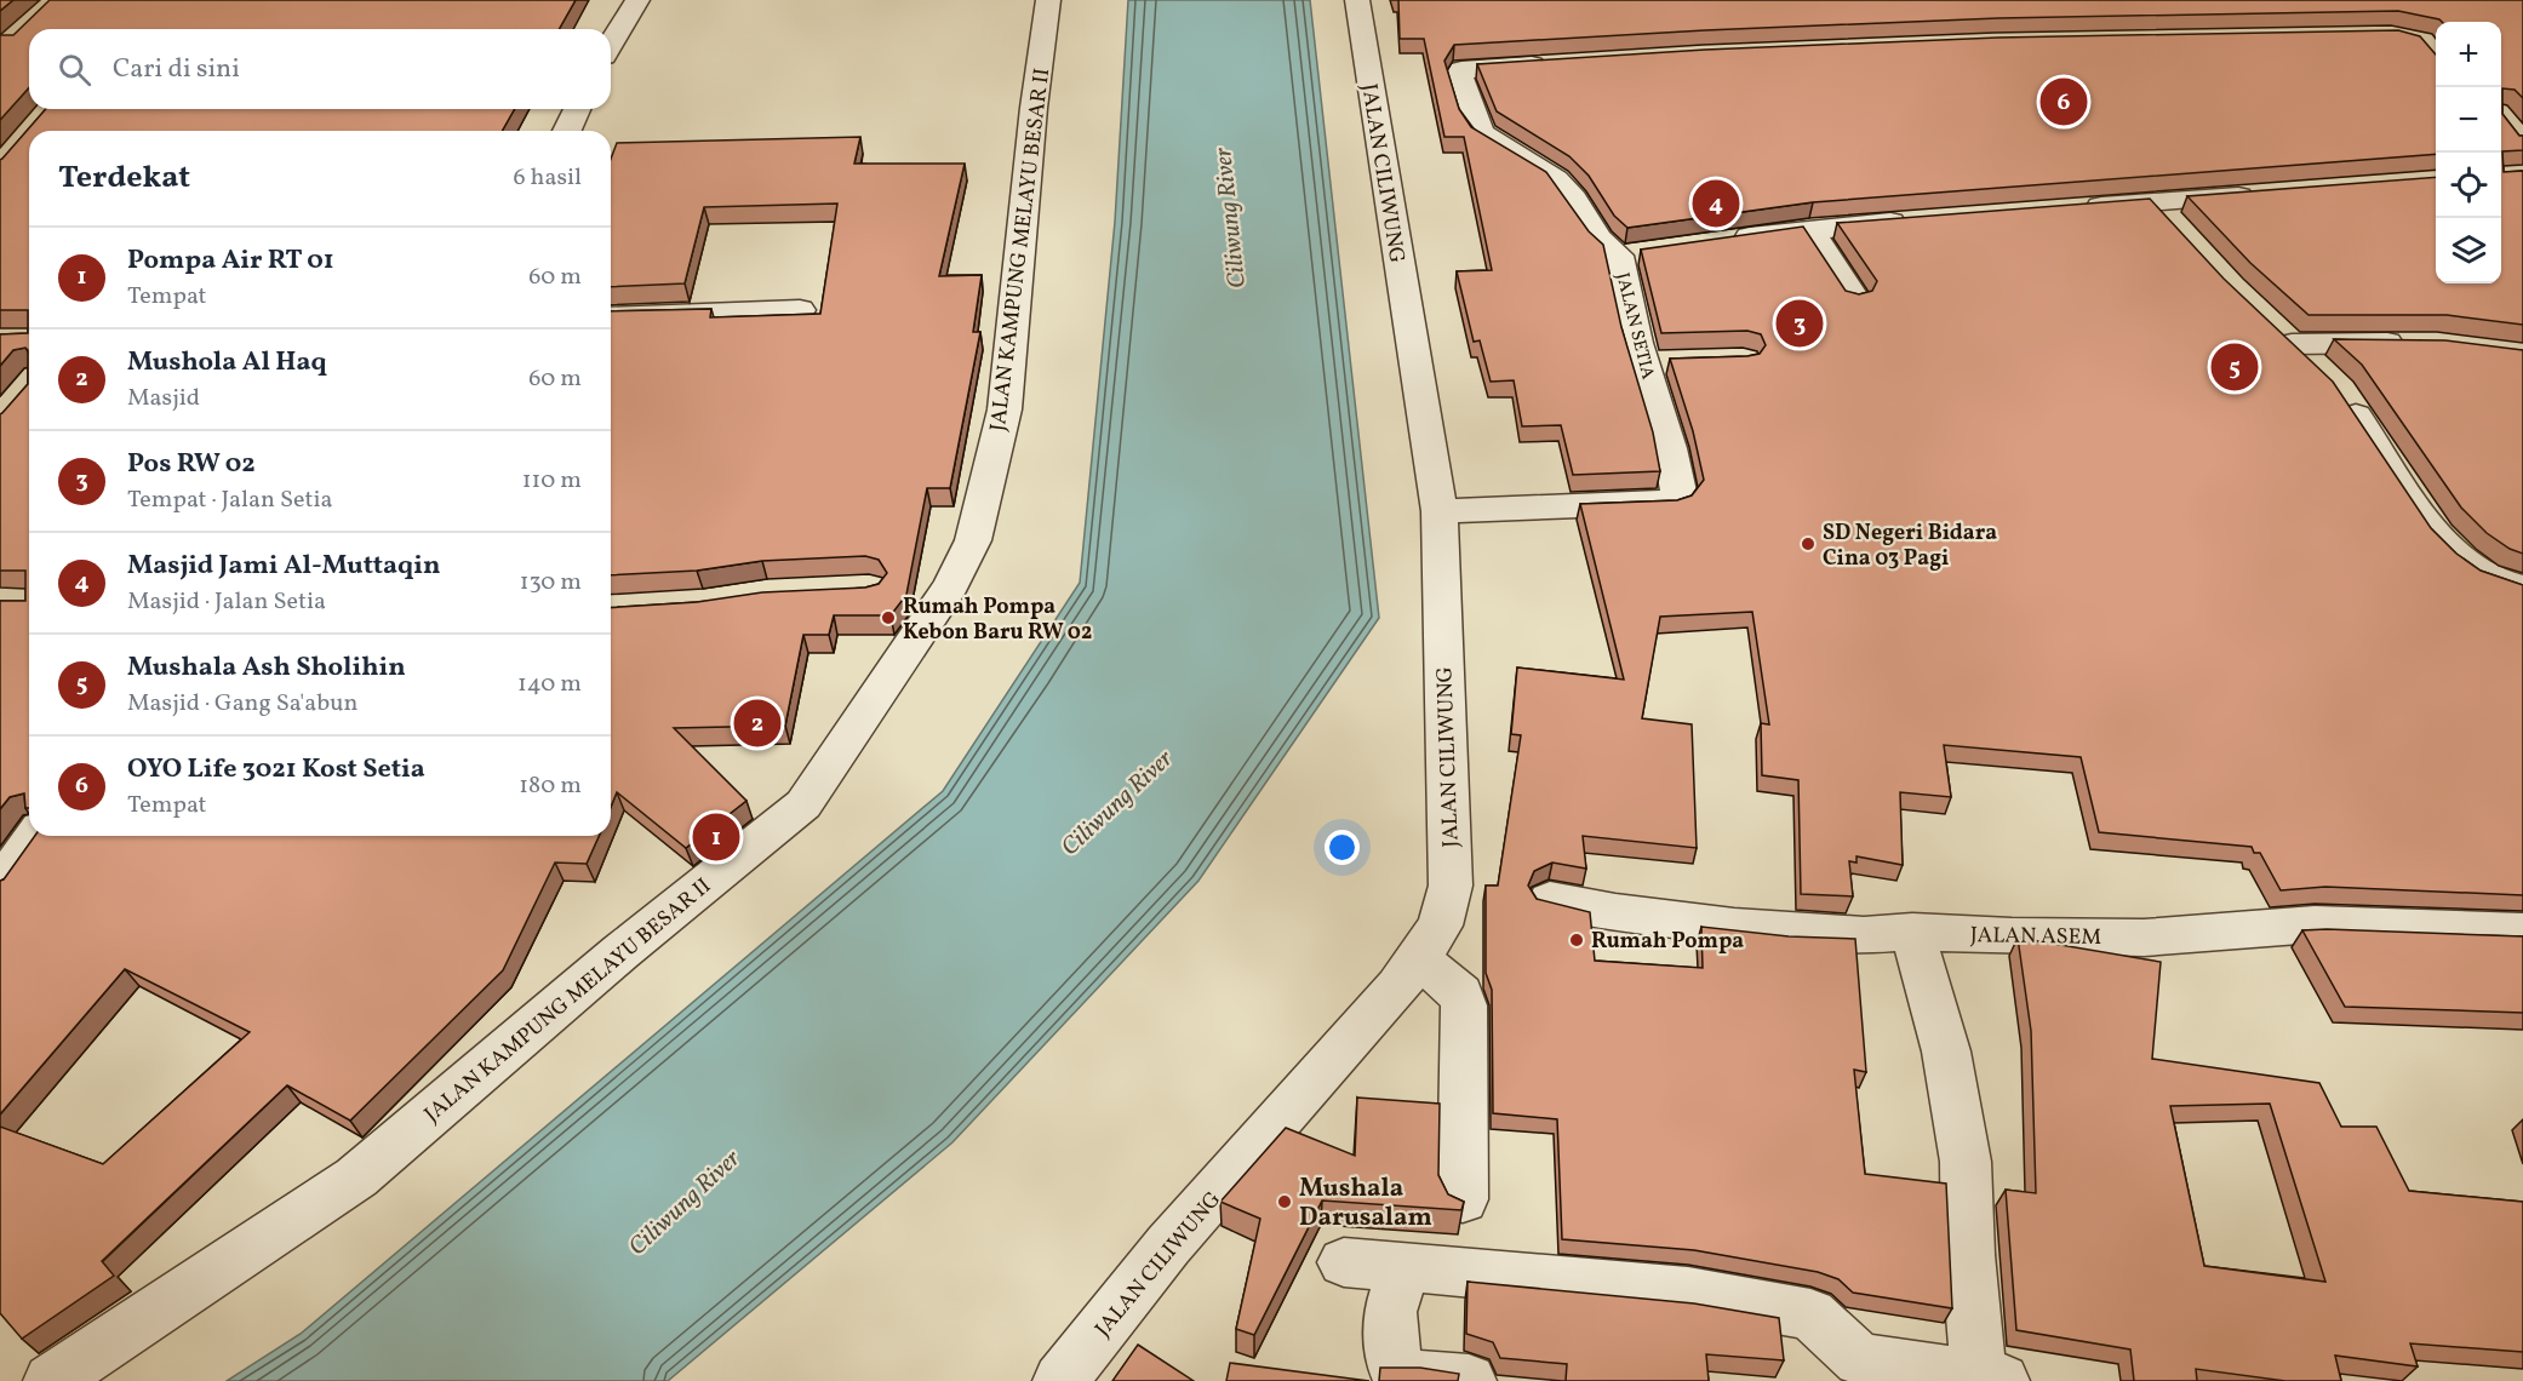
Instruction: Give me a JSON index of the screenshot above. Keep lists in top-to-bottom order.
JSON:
{
  "streets": {
    "street": [
      "JALAN CILIWUNG",
      "JALAN KAMPUNG MELAYU BESAR II",
      "JALAN SETIA",
      "JALAN ASEM"
    ]
  },
  "crossings": [
    ["JALAN CILIWUNG", "JALAN SETIA"]
  ],
  "water": ["Ciliwung River"],
  "places": [
    "SD Negeri Bidara Cina 03 Pagi",
    "Rumah Pompa Kebon Baru RW 02",
    "Rumah Pompa",
    "Mushala Darusalam"
  ],
  "page": {
    "map_buttons": ["+", "−"],
    "search": "Cari di sini",
    "pins": [
      "6",
      "4",
      "3",
      "5",
      "2",
      "1"
    ],
    "heading": ["Terdekat", "6 hasil"],
    "list": [
      {
        "mark": "1",
        "name": "Pompa Air RT 01",
        "note": "Tempat",
        "value": "60 m"
      },
      {
        "mark": "2",
        "name": "Mushola Al Haq",
        "note": "Masjid",
        "value": "60 m"
      },
      {
        "mark": "3",
        "name": "Pos RW 02",
        "note": "Tempat · Jalan Setia",
        "value": "110 m"
      },
      {
        "mark": "4",
        "name": "Masjid Jami Al-Muttaqin",
        "note": "Masjid · Jalan Setia",
        "value": "130 m"
      },
      {
        "mark": "5",
        "name": "Mushala Ash Sholihin",
        "note": "Masjid · Gang Sa'abun",
        "value": "140 m"
      },
      {
        "mark": "6",
        "name": "OYO Life 3021 Kost Setia",
        "note": "Tempat",
        "value": "180 m"
      }
    ]
  }
}
